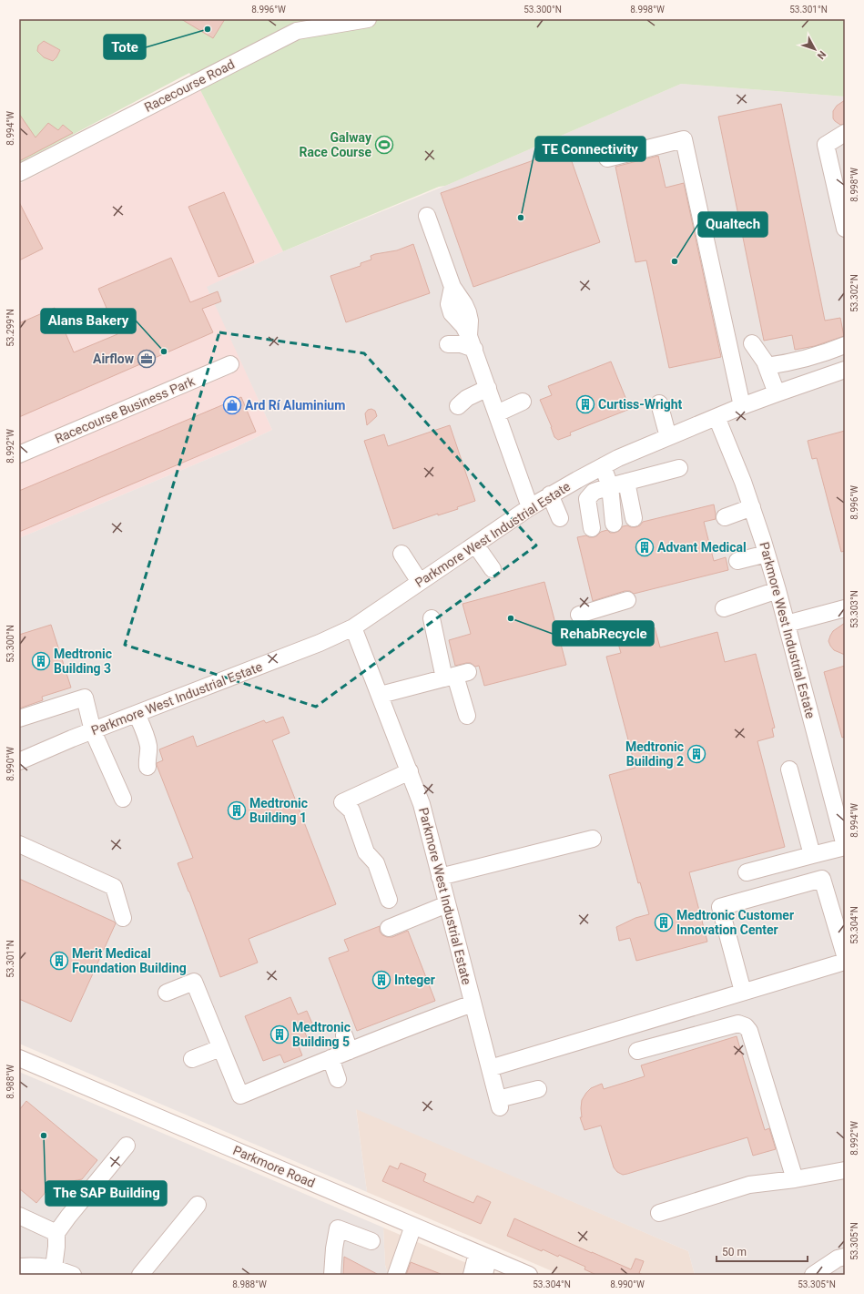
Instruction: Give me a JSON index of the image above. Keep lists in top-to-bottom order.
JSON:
{
  "streets": {
    "street": [
      "Racecourse Road",
      "Racecourse Business Park",
      "Parkmore West Industrial Estate",
      "Parkmore Road"
    ]
  },
  "places": {
    "other": [
      "Tote",
      "TE Connectivity",
      "Qualtech",
      "Alans Bakery",
      "RehabRecycle",
      "The SAP Building"
    ],
    "sports": ["Galway Race Course"],
    "office": ["Airflow"],
    "building": [
      "Curtiss-Wright",
      "Advant Medical",
      "Medtronic Building 3",
      "Medtronic Building 2",
      "Medtronic Building 1",
      "Medtronic Customer Innovation Center",
      "Merit Medical Foundation Building",
      "Integer",
      "Medtronic Building 5"
    ],
    "shop": ["Ard Rí Aluminium"]
  },
  "scale_bar": "50 m",
  "north": "bottom right",
  "coordinates": [
    "8.996°W",
    "53.300°N",
    "8.998°W",
    "53.301°N",
    "8.994°W",
    "53.302°N",
    "53.299°N",
    "8.992°W",
    "53.303°N",
    "8.990°W",
    "53.304°N",
    "8.988°W",
    "53.305°N"
  ]
}
